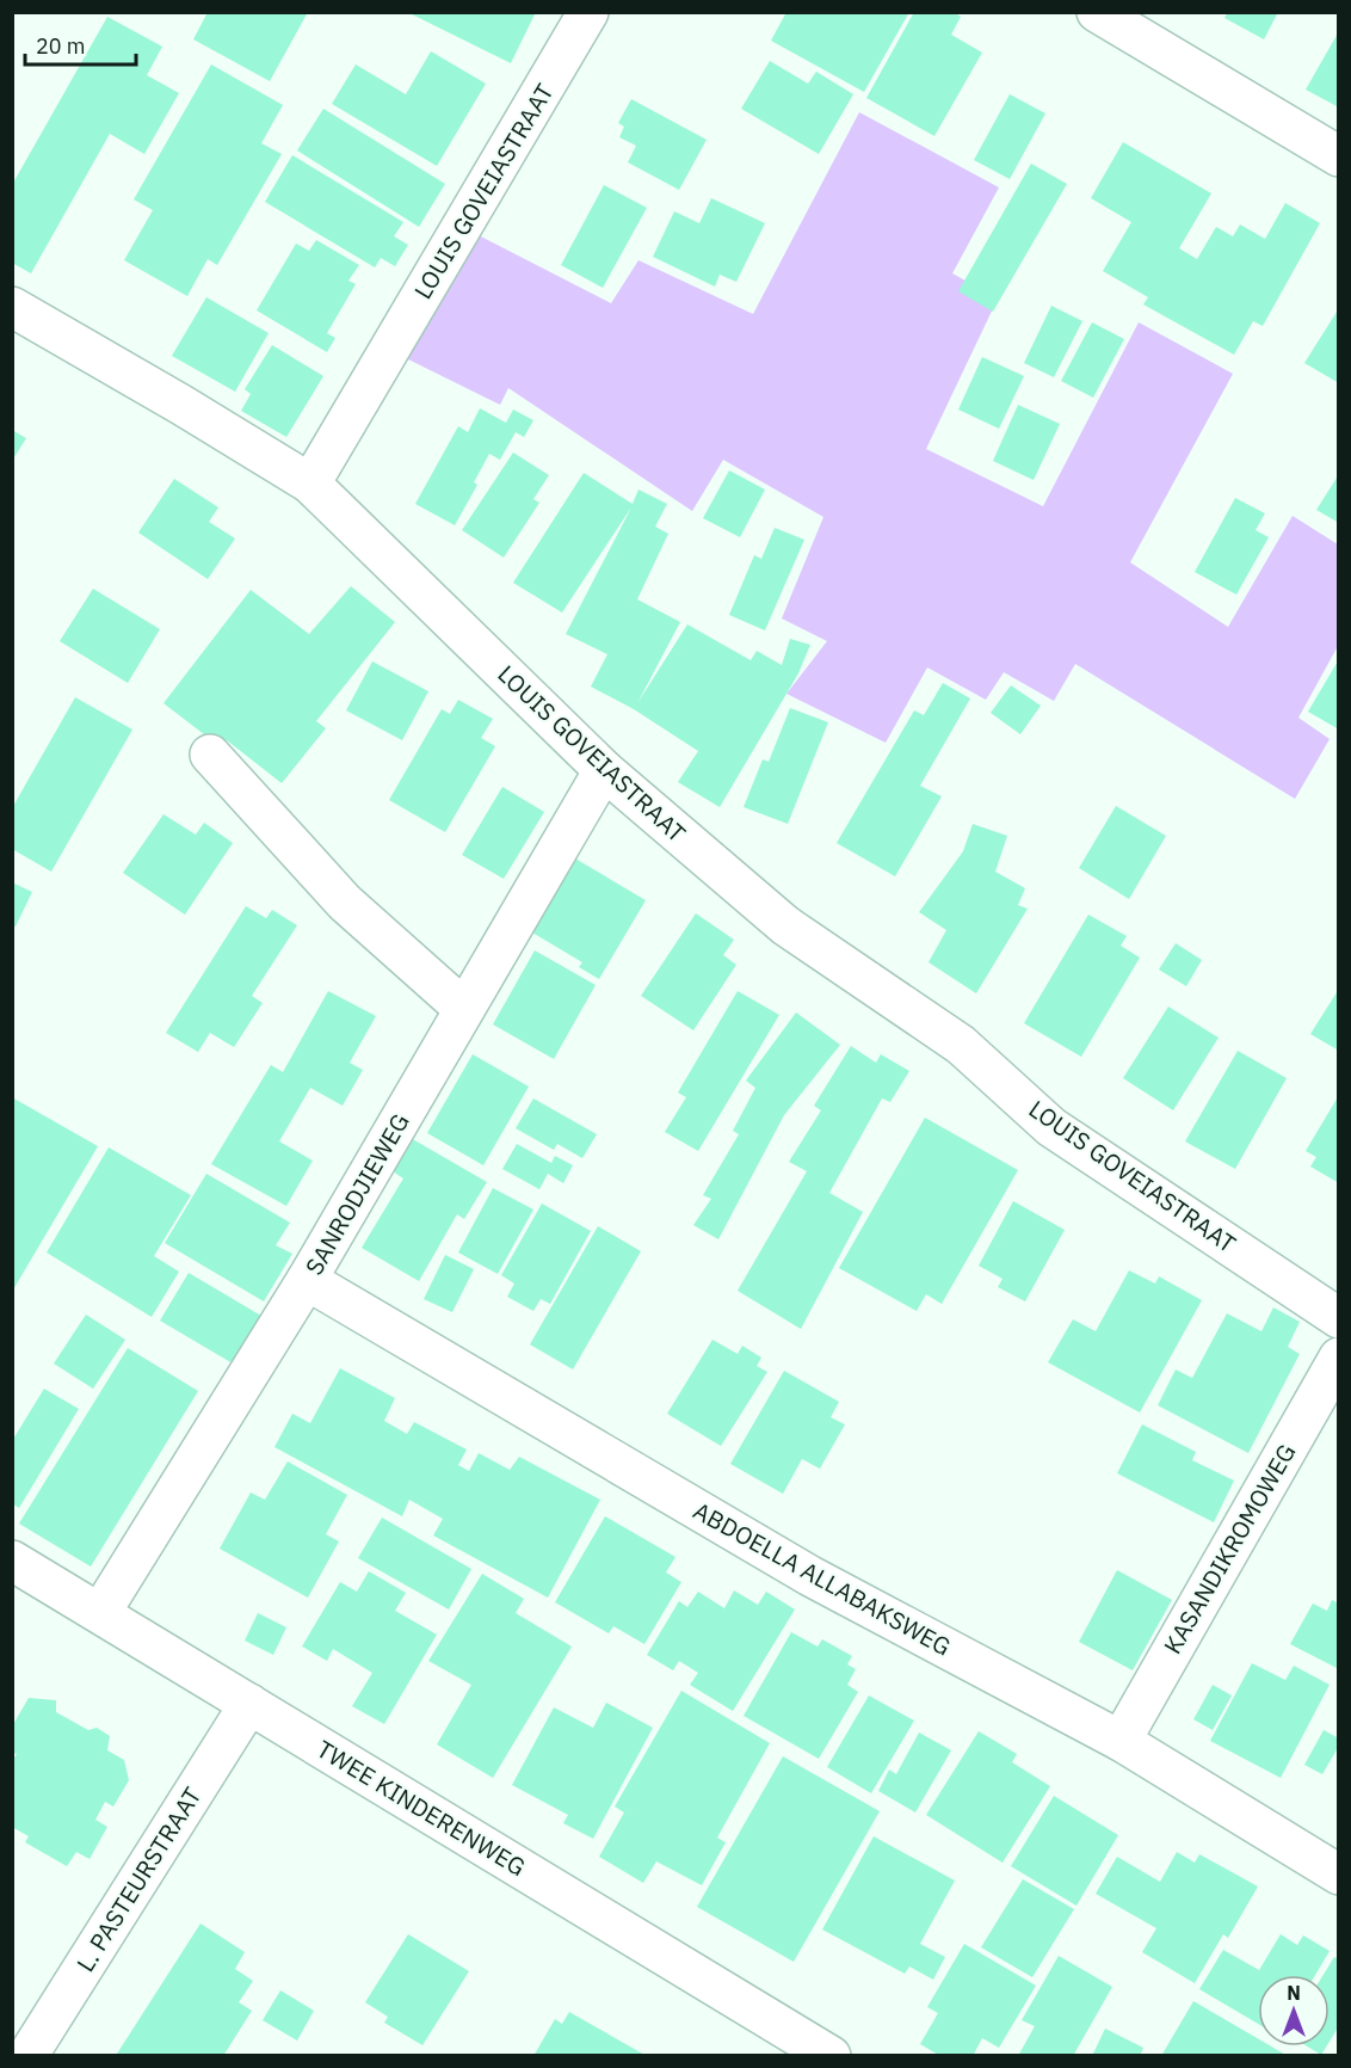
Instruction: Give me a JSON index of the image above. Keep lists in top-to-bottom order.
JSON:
{
  "streets": {
    "street": [
      "LOUIS GOVEIASTRAAT",
      "SANRODJIEWEG",
      "KASANDIKROMOWEG",
      "ABDOELLA ALLABAKSWEG",
      "TWEE KINDERENWEG",
      "L. PASTEURSTRAAT"
    ]
  },
  "crossings": [
    ["LOUIS GOVEIASTRAAT", "SANRODJIEWEG"],
    ["SANRODJIEWEG", "ABDOELLA ALLABAKSWEG"],
    ["SANRODJIEWEG", "TWEE KINDERENWEG"],
    ["KASANDIKROMOWEG", "ABDOELLA ALLABAKSWEG"],
    ["TWEE KINDERENWEG", "L. PASTEURSTRAAT"]
  ],
  "scale_bar": "20 m",
  "north": "top"
}
